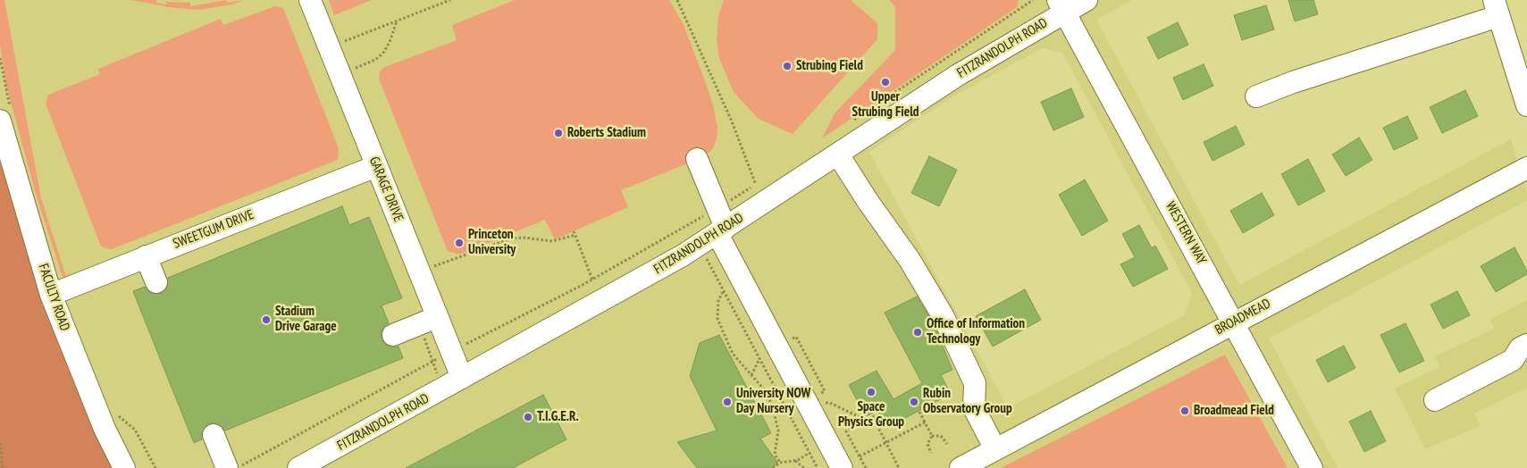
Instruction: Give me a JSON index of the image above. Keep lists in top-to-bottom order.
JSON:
{
  "streets": {
    "street": [
      "FITZRANDOLPH ROAD",
      "GARAGE DRIVE",
      "SWEETGUM DRIVE",
      "WESTERN WAY",
      "FACULTY ROAD",
      "BROADMEAD"
    ]
  },
  "crossings": [
    ["FITZRANDOLPH ROAD", "GARAGE DRIVE"],
    ["FITZRANDOLPH ROAD", "WESTERN WAY"],
    ["GARAGE DRIVE", "SWEETGUM DRIVE"],
    ["SWEETGUM DRIVE", "FACULTY ROAD"],
    ["WESTERN WAY", "BROADMEAD"]
  ],
  "places": [
    "Strubing Field",
    "Upper Strubing Field",
    "Roberts Stadium",
    "Princeton University",
    "Stadium Drive Garage",
    "Office of Information Technology",
    "Space Physics Group",
    "University NOW Day Nursery",
    "Rubin Observatory Group",
    "Broadmead Field",
    "T.I.G.E.R."
  ]
}
